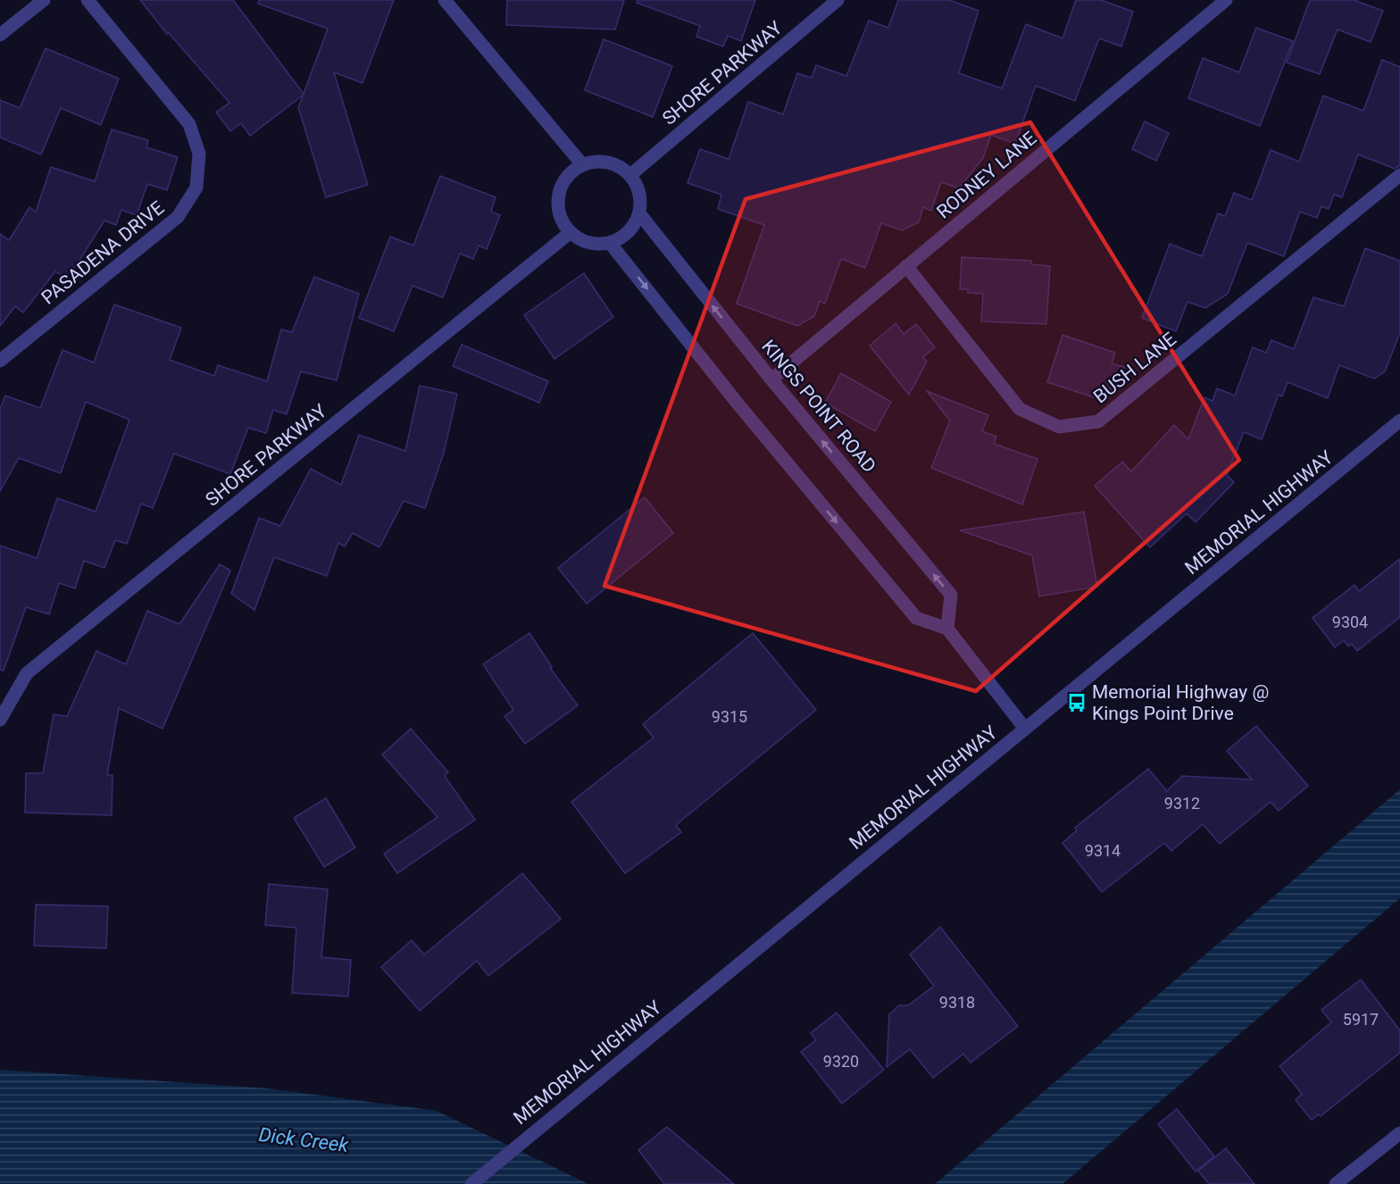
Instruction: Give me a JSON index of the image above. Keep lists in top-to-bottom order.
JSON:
{
  "streets": {
    "street": [
      "SHORE PARKWAY",
      "RODNEY LANE",
      "PASADENA DRIVE",
      "BUSH LANE",
      "KINGS POINT ROAD",
      "MEMORIAL HIGHWAY"
    ]
  },
  "crossings": [
    ["SHORE PARKWAY", "KINGS POINT ROAD"],
    ["RODNEY LANE", "BUSH LANE"],
    ["RODNEY LANE", "KINGS POINT ROAD"]
  ],
  "water": ["Dick Creek"],
  "places": {
    "bus stop": ["Memorial Highway @ Kings Point Drive"]
  },
  "house_numbers": [
    "9304",
    "9315",
    "9312",
    "9314",
    "9318",
    "5917",
    "9320"
  ]
}
